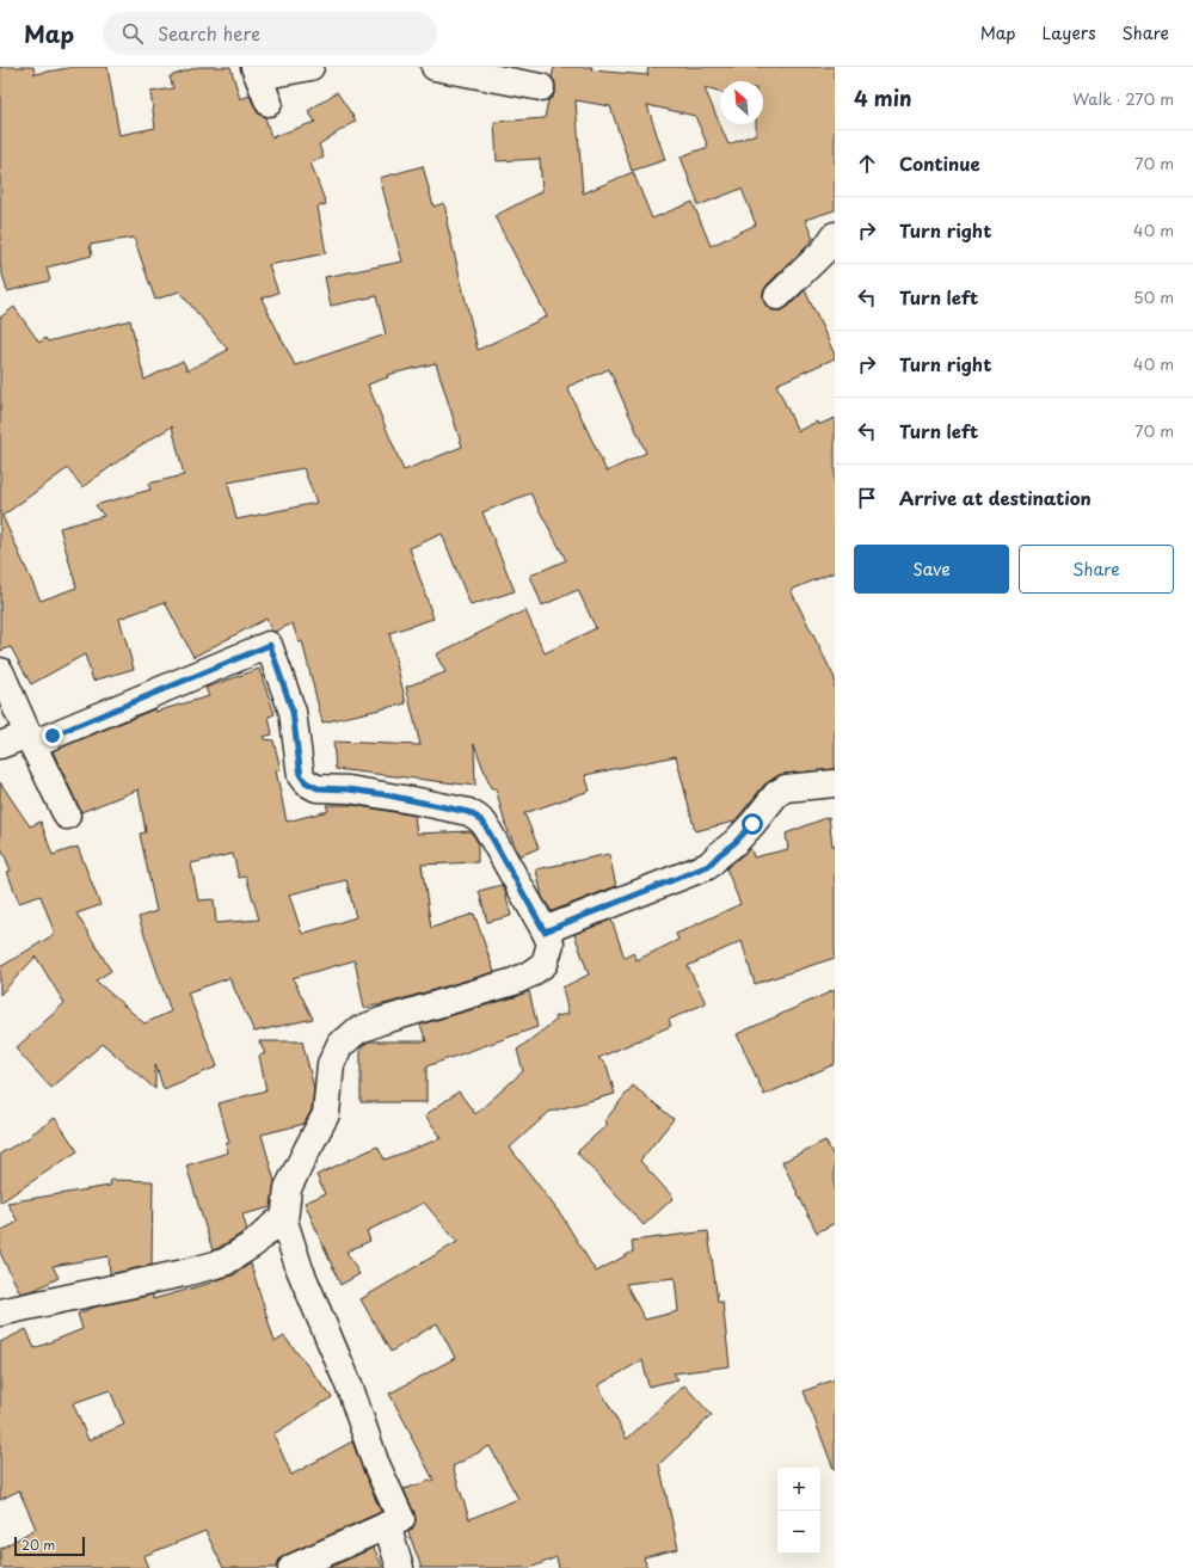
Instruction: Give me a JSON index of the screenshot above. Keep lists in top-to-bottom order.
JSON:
{
  "scale_bar": "20 m",
  "north": "top left",
  "page": {
    "header": "Map",
    "search": "Search here",
    "nav": ["Map", "Layers", "Share"],
    "heading": ["4 min", "Walk · 270 m"],
    "list": [
      ["Continue", "70 m"],
      ["Turn right", "40 m"],
      ["Turn left", "50 m"],
      ["Turn right", "40 m"],
      ["Turn left", "70 m"],
      "Arrive at destination"
    ],
    "buttons": ["Save", "Share"],
    "map_buttons": ["+", "−"],
    "scale": "20 m"
  }
}
